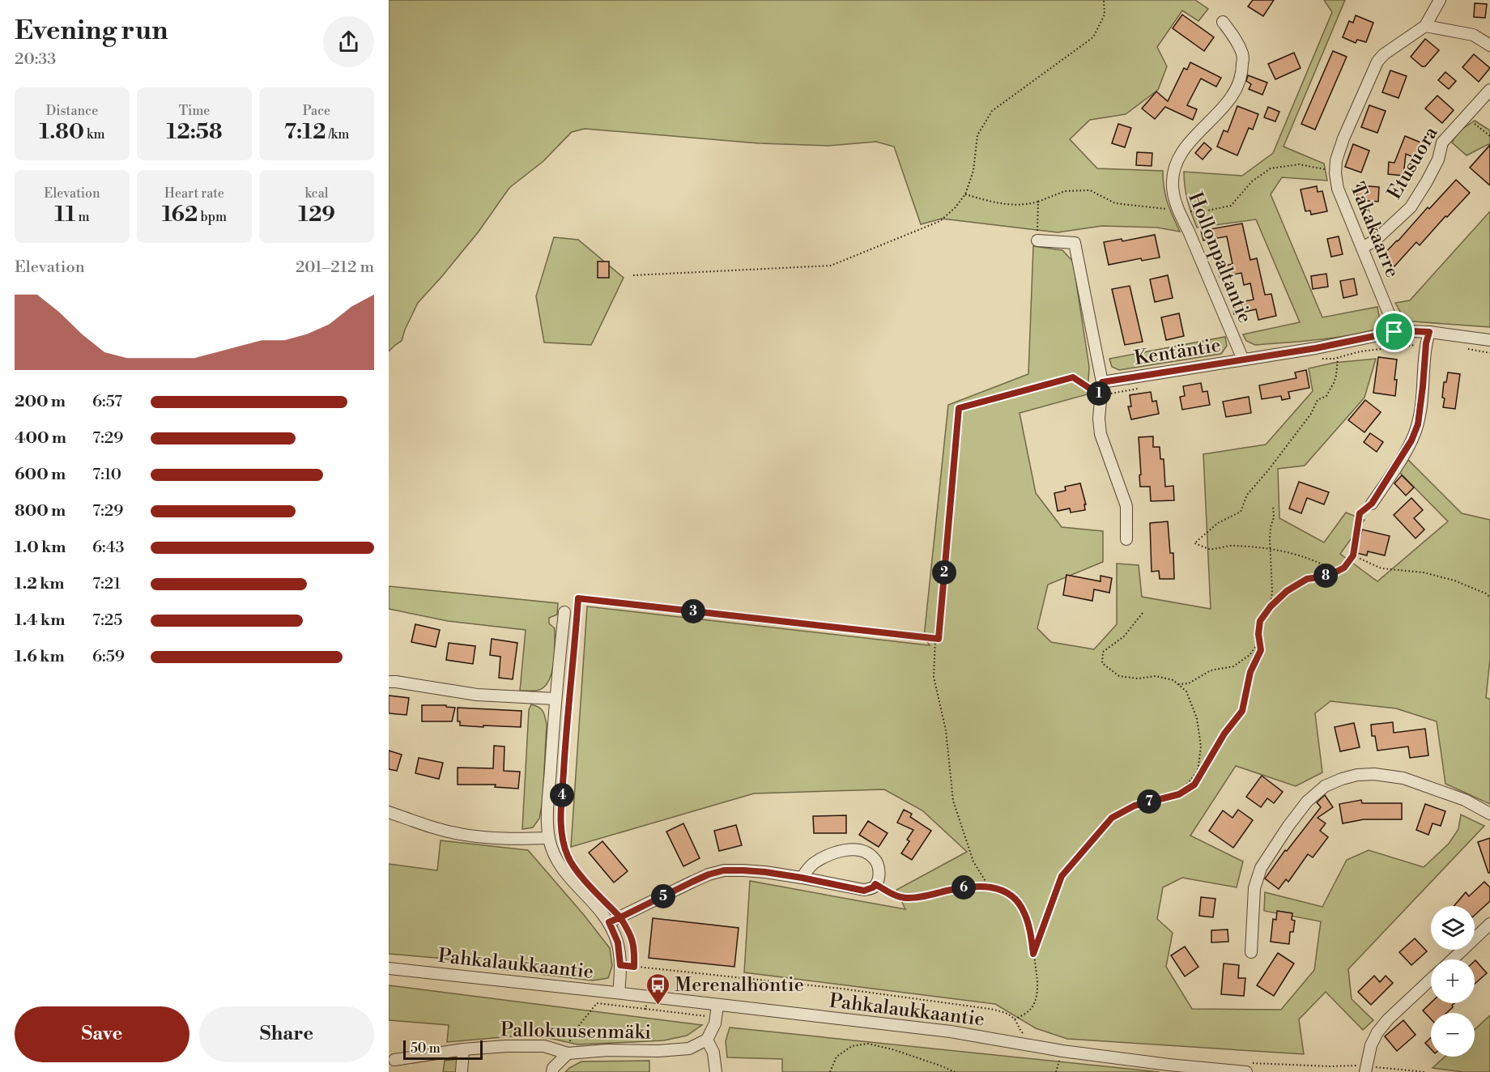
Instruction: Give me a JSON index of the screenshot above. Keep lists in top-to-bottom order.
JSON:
{
  "streets": {
    "street": [
      "Etusuora",
      "Takakaarre",
      "Hollonpaltantie",
      "Kentäntie",
      "Pahkalaukkaantie",
      "Pallokuusenmäki"
    ]
  },
  "crossings": [
    ["Etusuora", "Takakaarre"],
    ["Takakaarre", "Kentäntie"],
    ["Hollonpaltantie", "Kentäntie"]
  ],
  "places": {
    "bus stop": ["Merenalhontie"]
  },
  "scale_bar": "50 m",
  "page": {
    "heading": ["Evening run", "20:33"],
    "stats": [
      ["Distance", "1.80 km"],
      ["Time", "12:58"],
      ["Pace", "7:12 /km"],
      ["Elevation", "11 m"],
      ["Heart rate", "162 bpm"],
      ["kcal", "129"]
    ],
    "chart": ["Elevation", "201–212 m"],
    "pins": [
      "1",
      "2",
      "8",
      "3",
      "4",
      "7",
      "6",
      "5"
    ],
    "list": [
      {
        "name": "200 m",
        "note": "6:57"
      },
      {
        "name": "400 m",
        "note": "7:29"
      },
      {
        "name": "600 m",
        "note": "7:10"
      },
      {
        "name": "800 m",
        "note": "7:29"
      },
      {
        "name": "1.0 km",
        "note": "6:43"
      },
      {
        "name": "1.2 km",
        "note": "7:21"
      },
      {
        "name": "1.4 km",
        "note": "7:25"
      },
      {
        "name": "1.6 km",
        "note": "6:59"
      }
    ],
    "map_buttons": ["+", "−"],
    "buttons": ["Save", "Share"],
    "scale": "50 m"
  }
}
